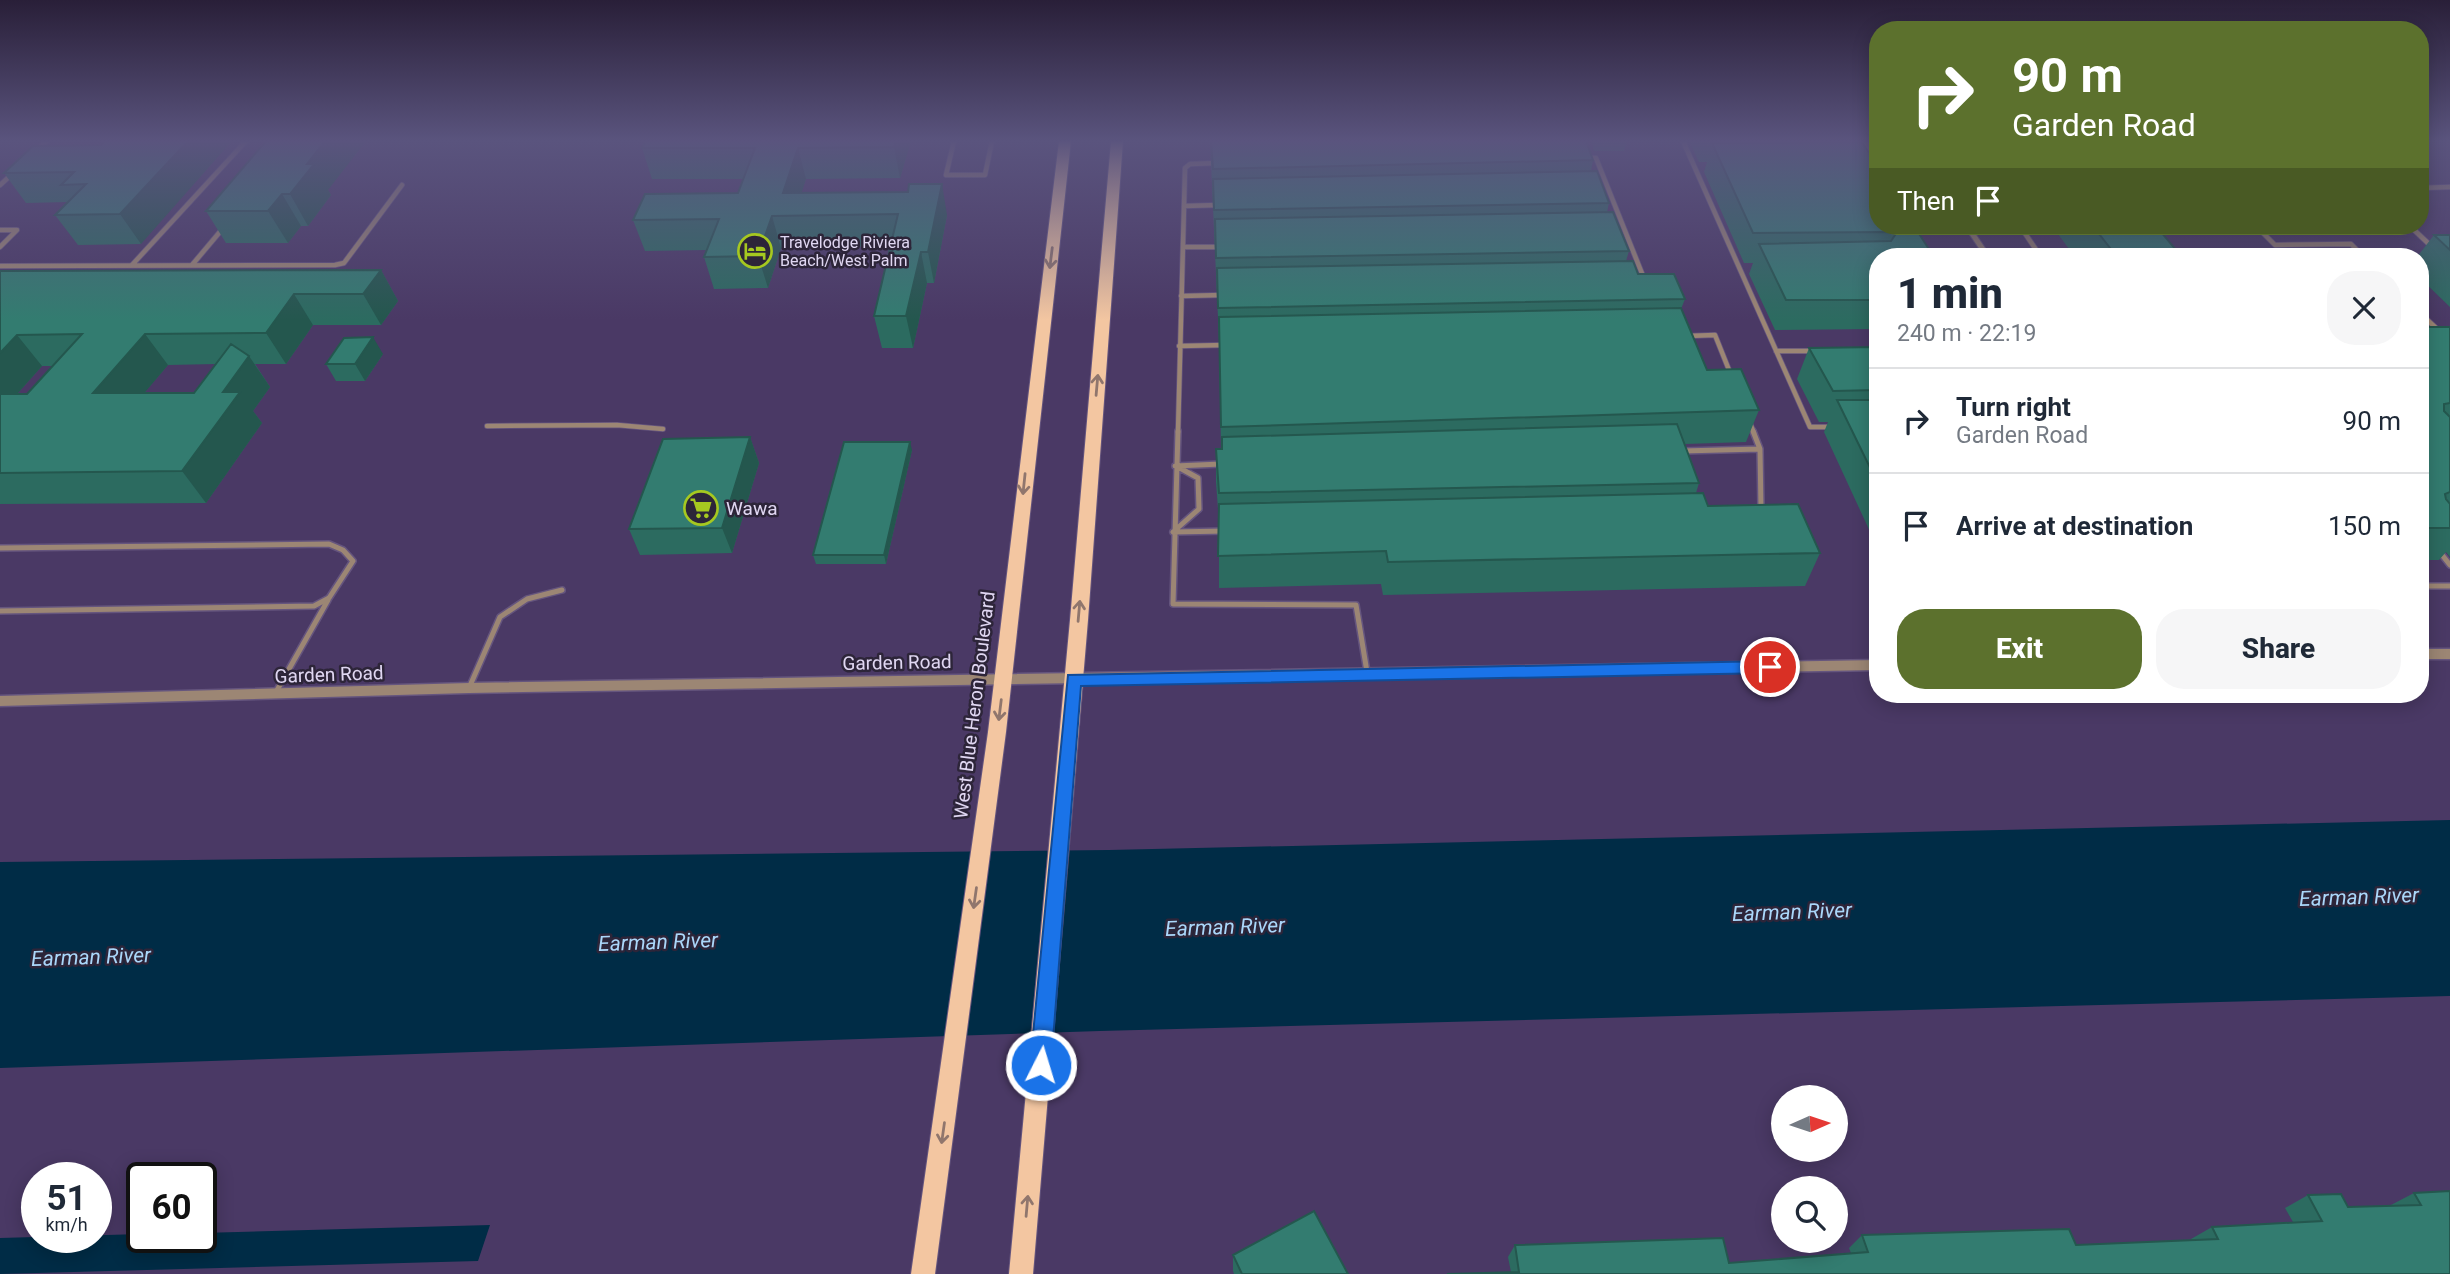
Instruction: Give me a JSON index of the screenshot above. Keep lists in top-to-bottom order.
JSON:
{
  "streets": {
    "main road": ["West Blue Heron Boulevard"],
    "street": ["Garden Road"]
  },
  "crossings": [
    ["Garden Road", "West Blue Heron Boulevard"]
  ],
  "water": ["Earman River"],
  "places": {
    "hotel": ["Travelodge Riviera Beach/West Palm"],
    "supermarket": ["Wawa"]
  },
  "north": "right",
  "page": {
    "turn": ["90 m", "Garden Road"],
    "then": "Then",
    "heading": ["1 min", "240 m · 22:19"],
    "list": [
      {
        "name": "Turn right",
        "note": "Garden Road",
        "value": "90 m"
      },
      {
        "name": "Arrive at destination",
        "value": "150 m"
      }
    ],
    "buttons": ["Exit", "Share"],
    "speed": "51 km/h",
    "limit": "60"
  }
}
